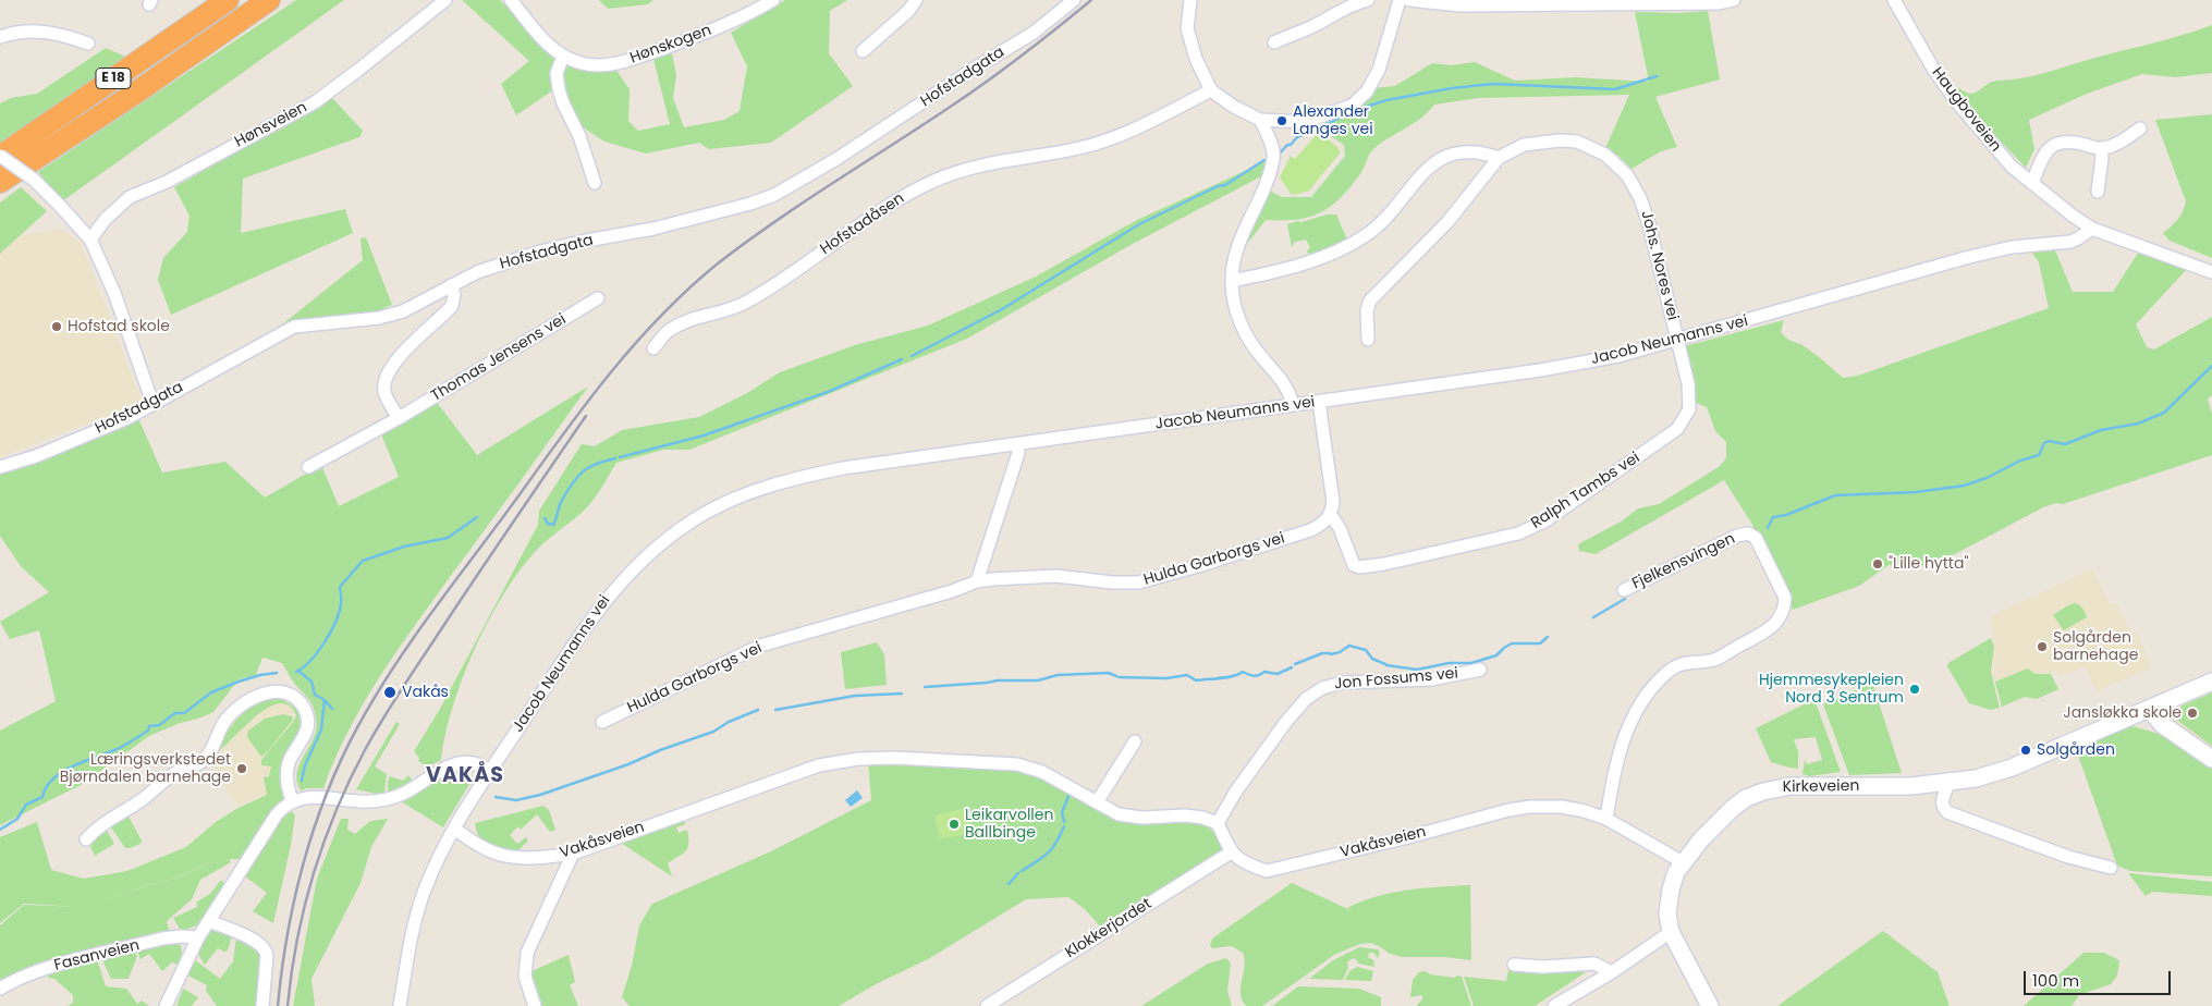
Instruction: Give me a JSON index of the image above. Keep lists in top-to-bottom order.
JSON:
{
  "streets": {
    "highway": ["E 18"],
    "main road": ["Kirkeveien"],
    "street": [
      "Hønskogen",
      "Hofstadgata",
      "Haugboveien",
      "Hønsveien",
      "Hofstadåsen",
      "Johs. Nores vei",
      "Jacob Neumanns vei",
      "Thomas Jensens vei",
      "Ralph Tambs vei",
      "Hulda Garborgs vei",
      "Fjelkensvingen",
      "Jon Fossums vei",
      "Vakåsveien",
      "Klokkerjordet",
      "Fasanveien"
    ]
  },
  "crossings": [
    ["Haugboveien", "Jacob Neumanns vei"],
    ["Johs. Nores vei", "Jacob Neumanns vei"],
    ["Johs. Nores vei", "Ralph Tambs vei"],
    ["Jacob Neumanns vei", "Ralph Tambs vei"],
    ["Ralph Tambs vei", "Hulda Garborgs vei"],
    ["Fjelkensvingen", "Vakåsveien"],
    ["Jon Fossums vei", "Vakåsveien"],
    ["Kirkeveien", "Vakåsveien"],
    ["Vakåsveien", "Klokkerjordet"]
  ],
  "districts": ["VAKÅS"],
  "places": [
    "Alexander Langes vei",
    "Hofstad skole",
    "\"Lille hytta\"",
    "Solgården barnehage",
    "Hjemmesykepleien Nord 3 Sentrum",
    "Vakås",
    "Jansløkka skole",
    "Solgården",
    "Læringsverkstedet Bjørndalen barnehage",
    "Leikarvollen Ballbinge"
  ],
  "scale_bar": "100 m"
}
